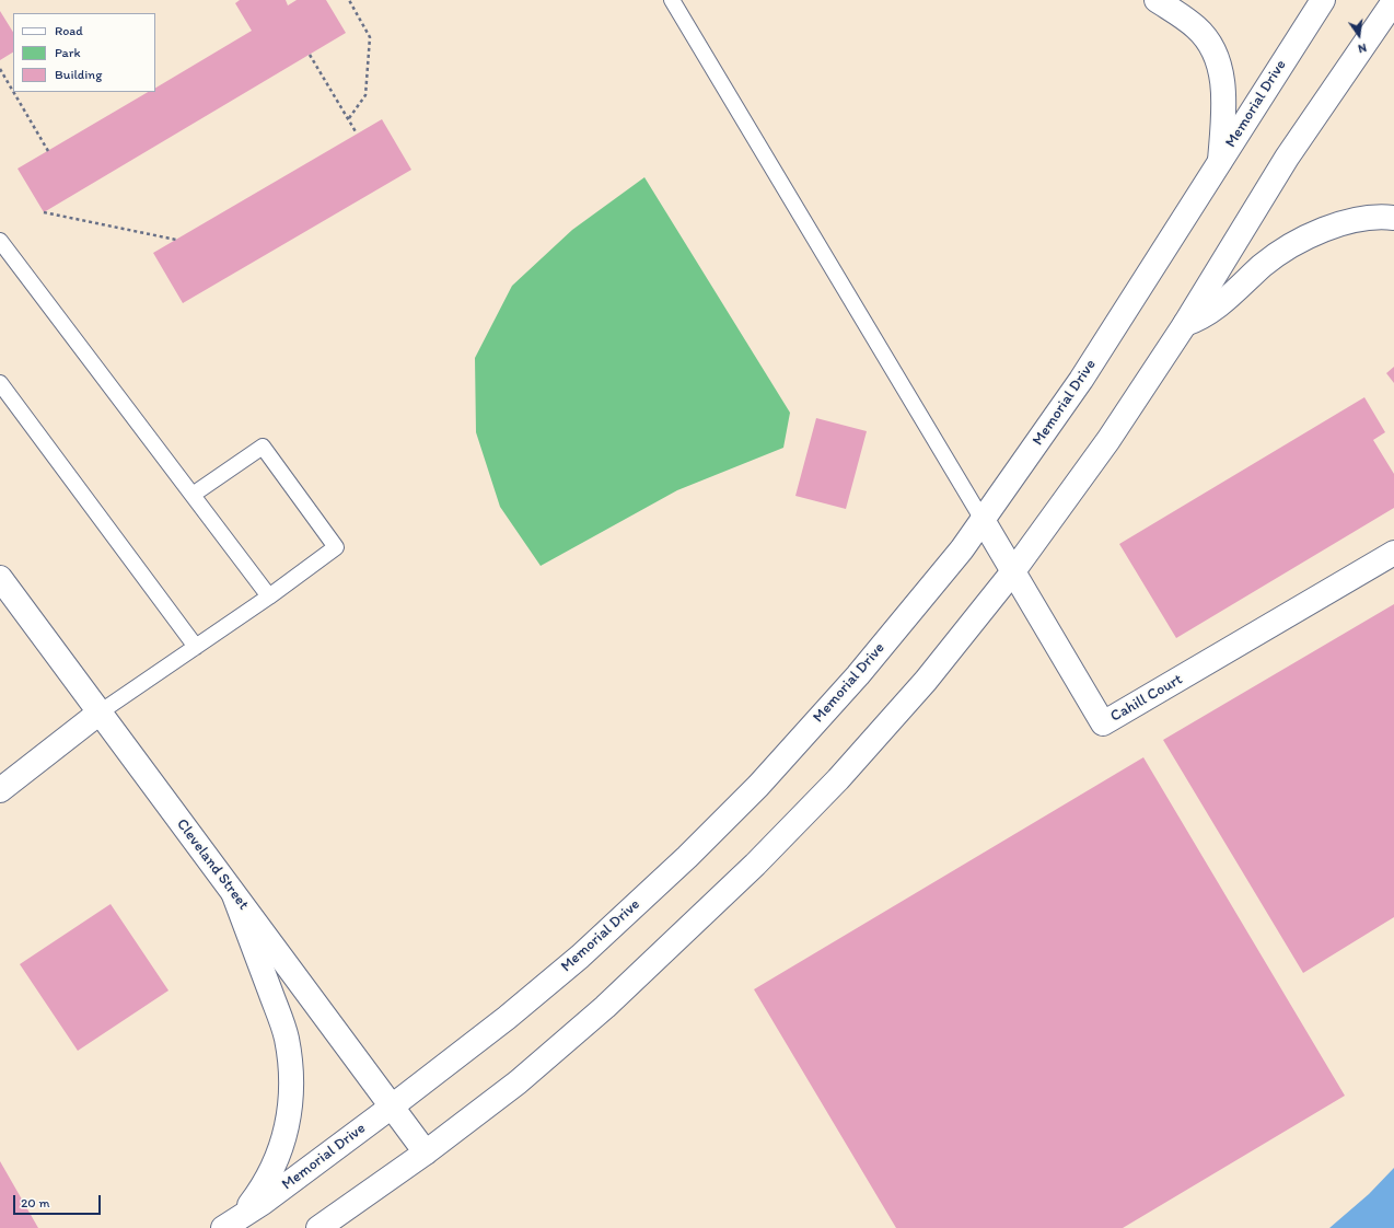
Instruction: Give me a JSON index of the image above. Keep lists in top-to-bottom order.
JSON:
{
  "streets": {
    "main road": ["Memorial Drive", "Cahill Court", "Cleveland Street"]
  },
  "crossings": [
    ["Memorial Drive", "Cahill Court"],
    ["Memorial Drive", "Cleveland Street"]
  ],
  "legend": ["Road", "Park", "Building"],
  "scale_bar": "20 m",
  "north": "bottom"
}
